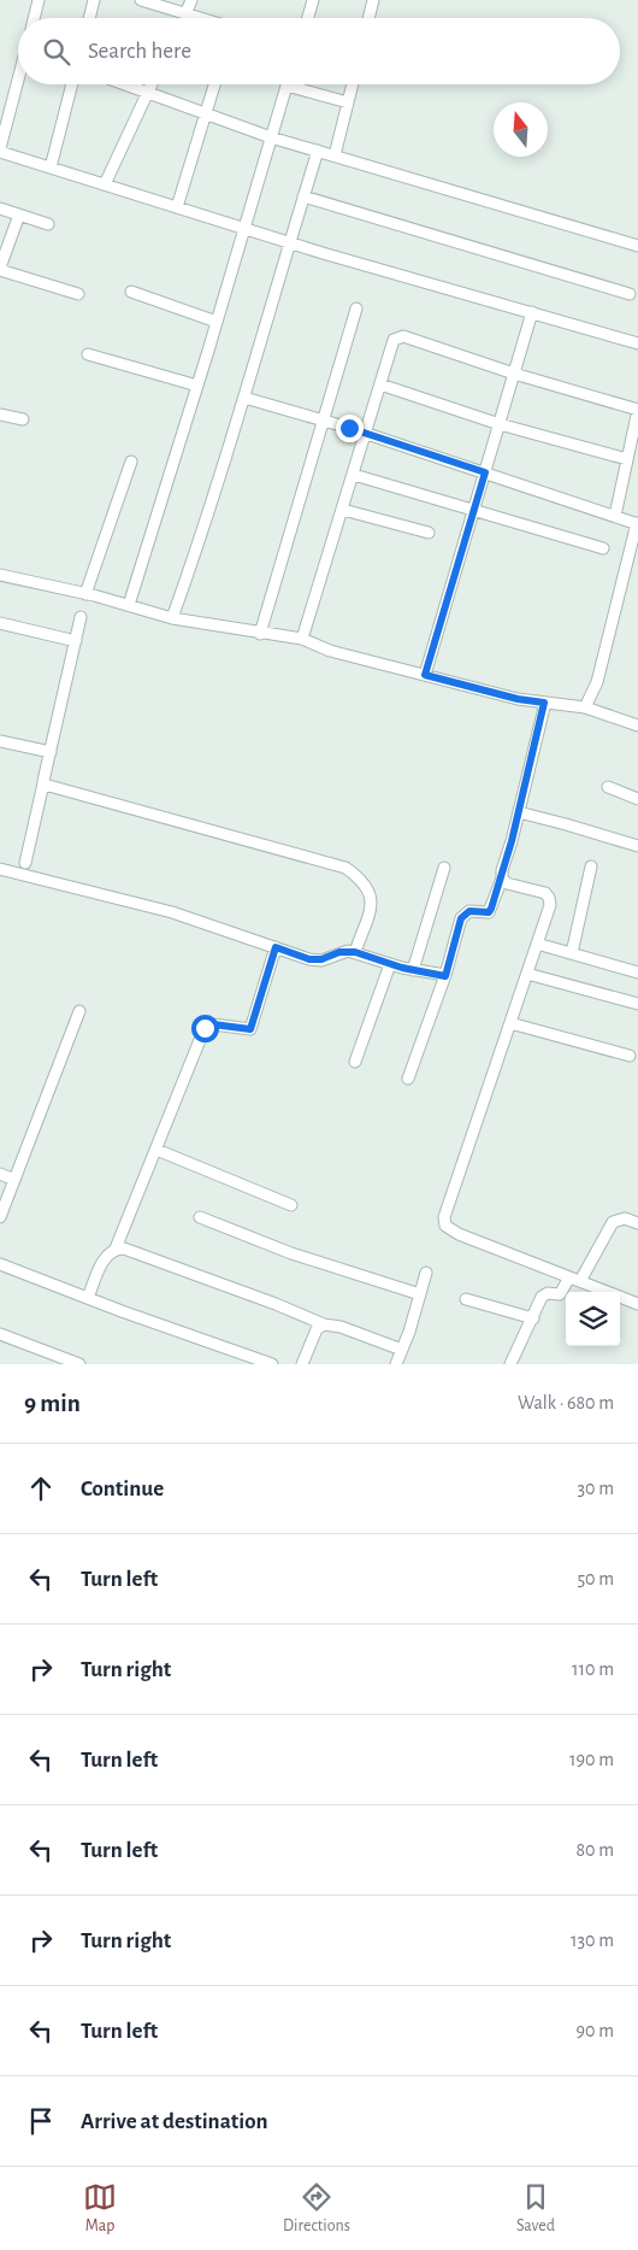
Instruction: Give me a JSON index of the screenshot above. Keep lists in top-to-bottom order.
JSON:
{
  "north": "top",
  "page": {
    "search": "Search here",
    "heading": ["9 min", "Walk · 680 m"],
    "list": [
      ["Continue", "30 m"],
      ["Turn left", "50 m"],
      ["Turn right", "110 m"],
      ["Turn left", "190 m"],
      ["Turn left", "80 m"],
      ["Turn right", "130 m"],
      ["Turn left", "90 m"],
      "Arrive at destination"
    ],
    "nav": ["Map", "Directions", "Saved"]
  }
}
